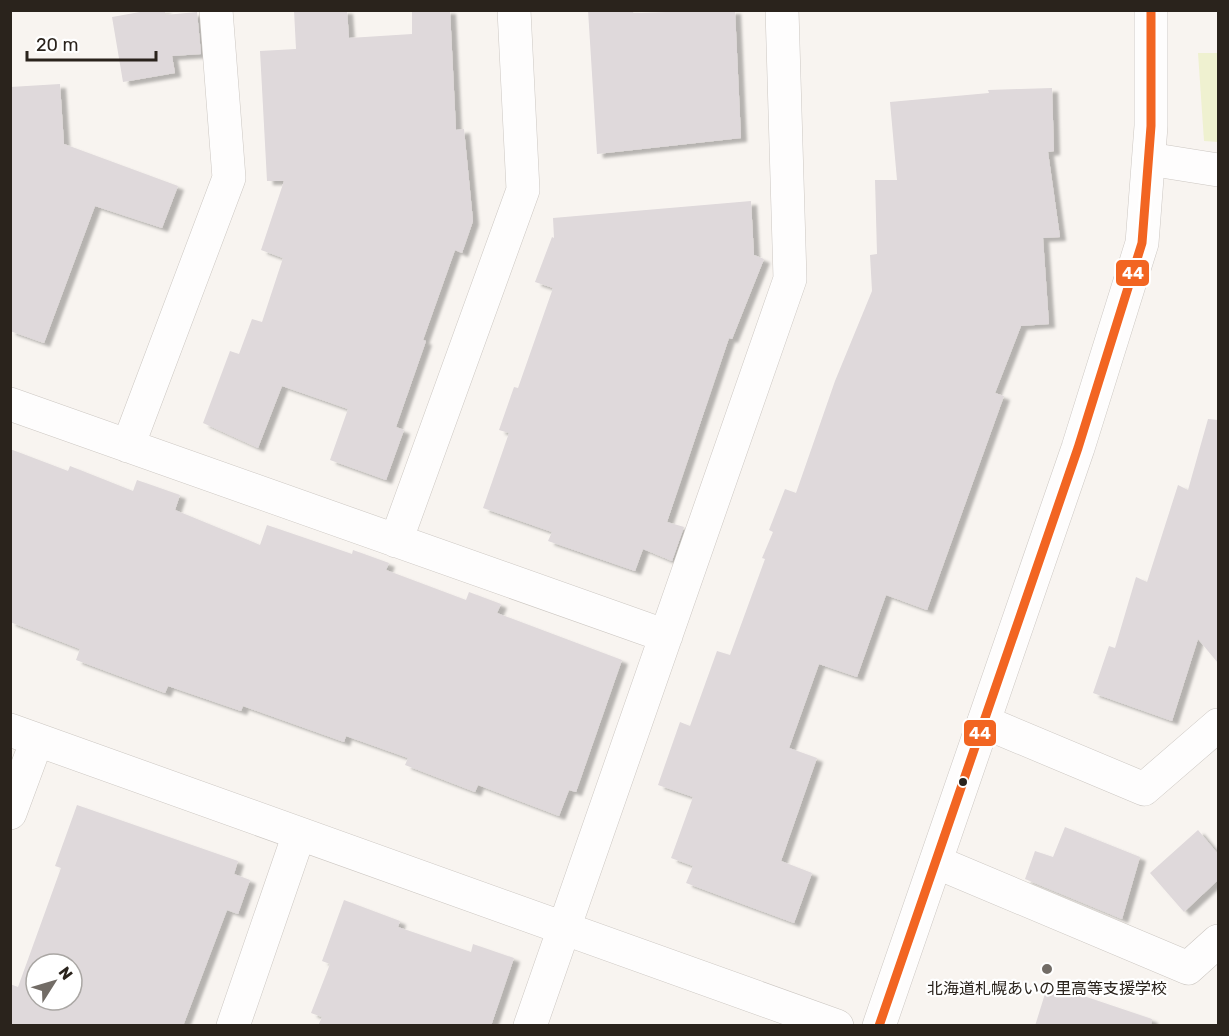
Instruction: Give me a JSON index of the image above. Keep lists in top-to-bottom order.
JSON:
{
  "places": ["北海道札幌あいの里高等支援学校"],
  "lines": ["transit line 44"],
  "scale_bar": "20 m",
  "north": "top right"
}
